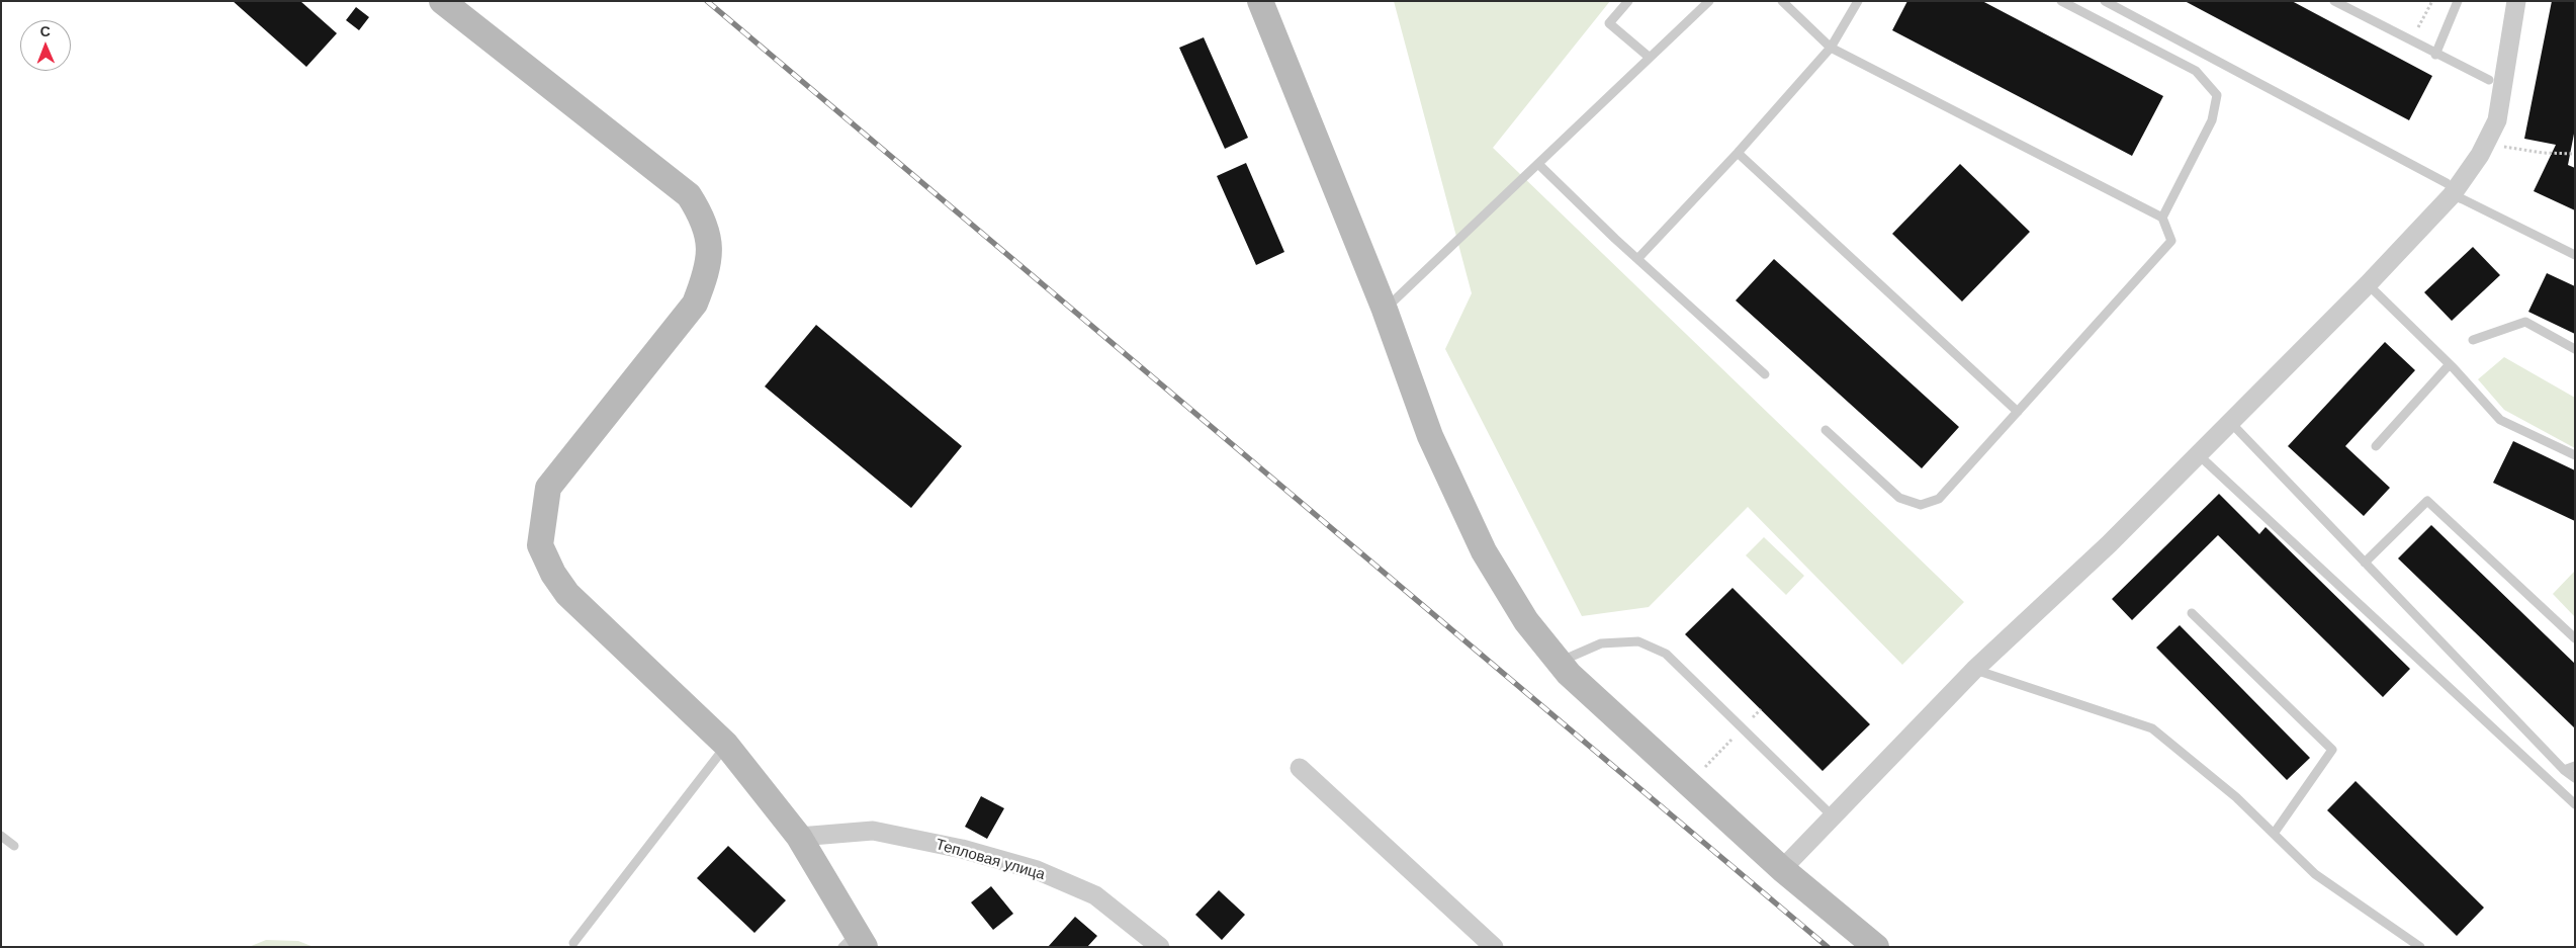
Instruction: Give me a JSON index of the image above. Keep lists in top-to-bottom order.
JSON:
{
  "streets": {
    "street": ["Тепловая улица"]
  },
  "north": "top"
}
